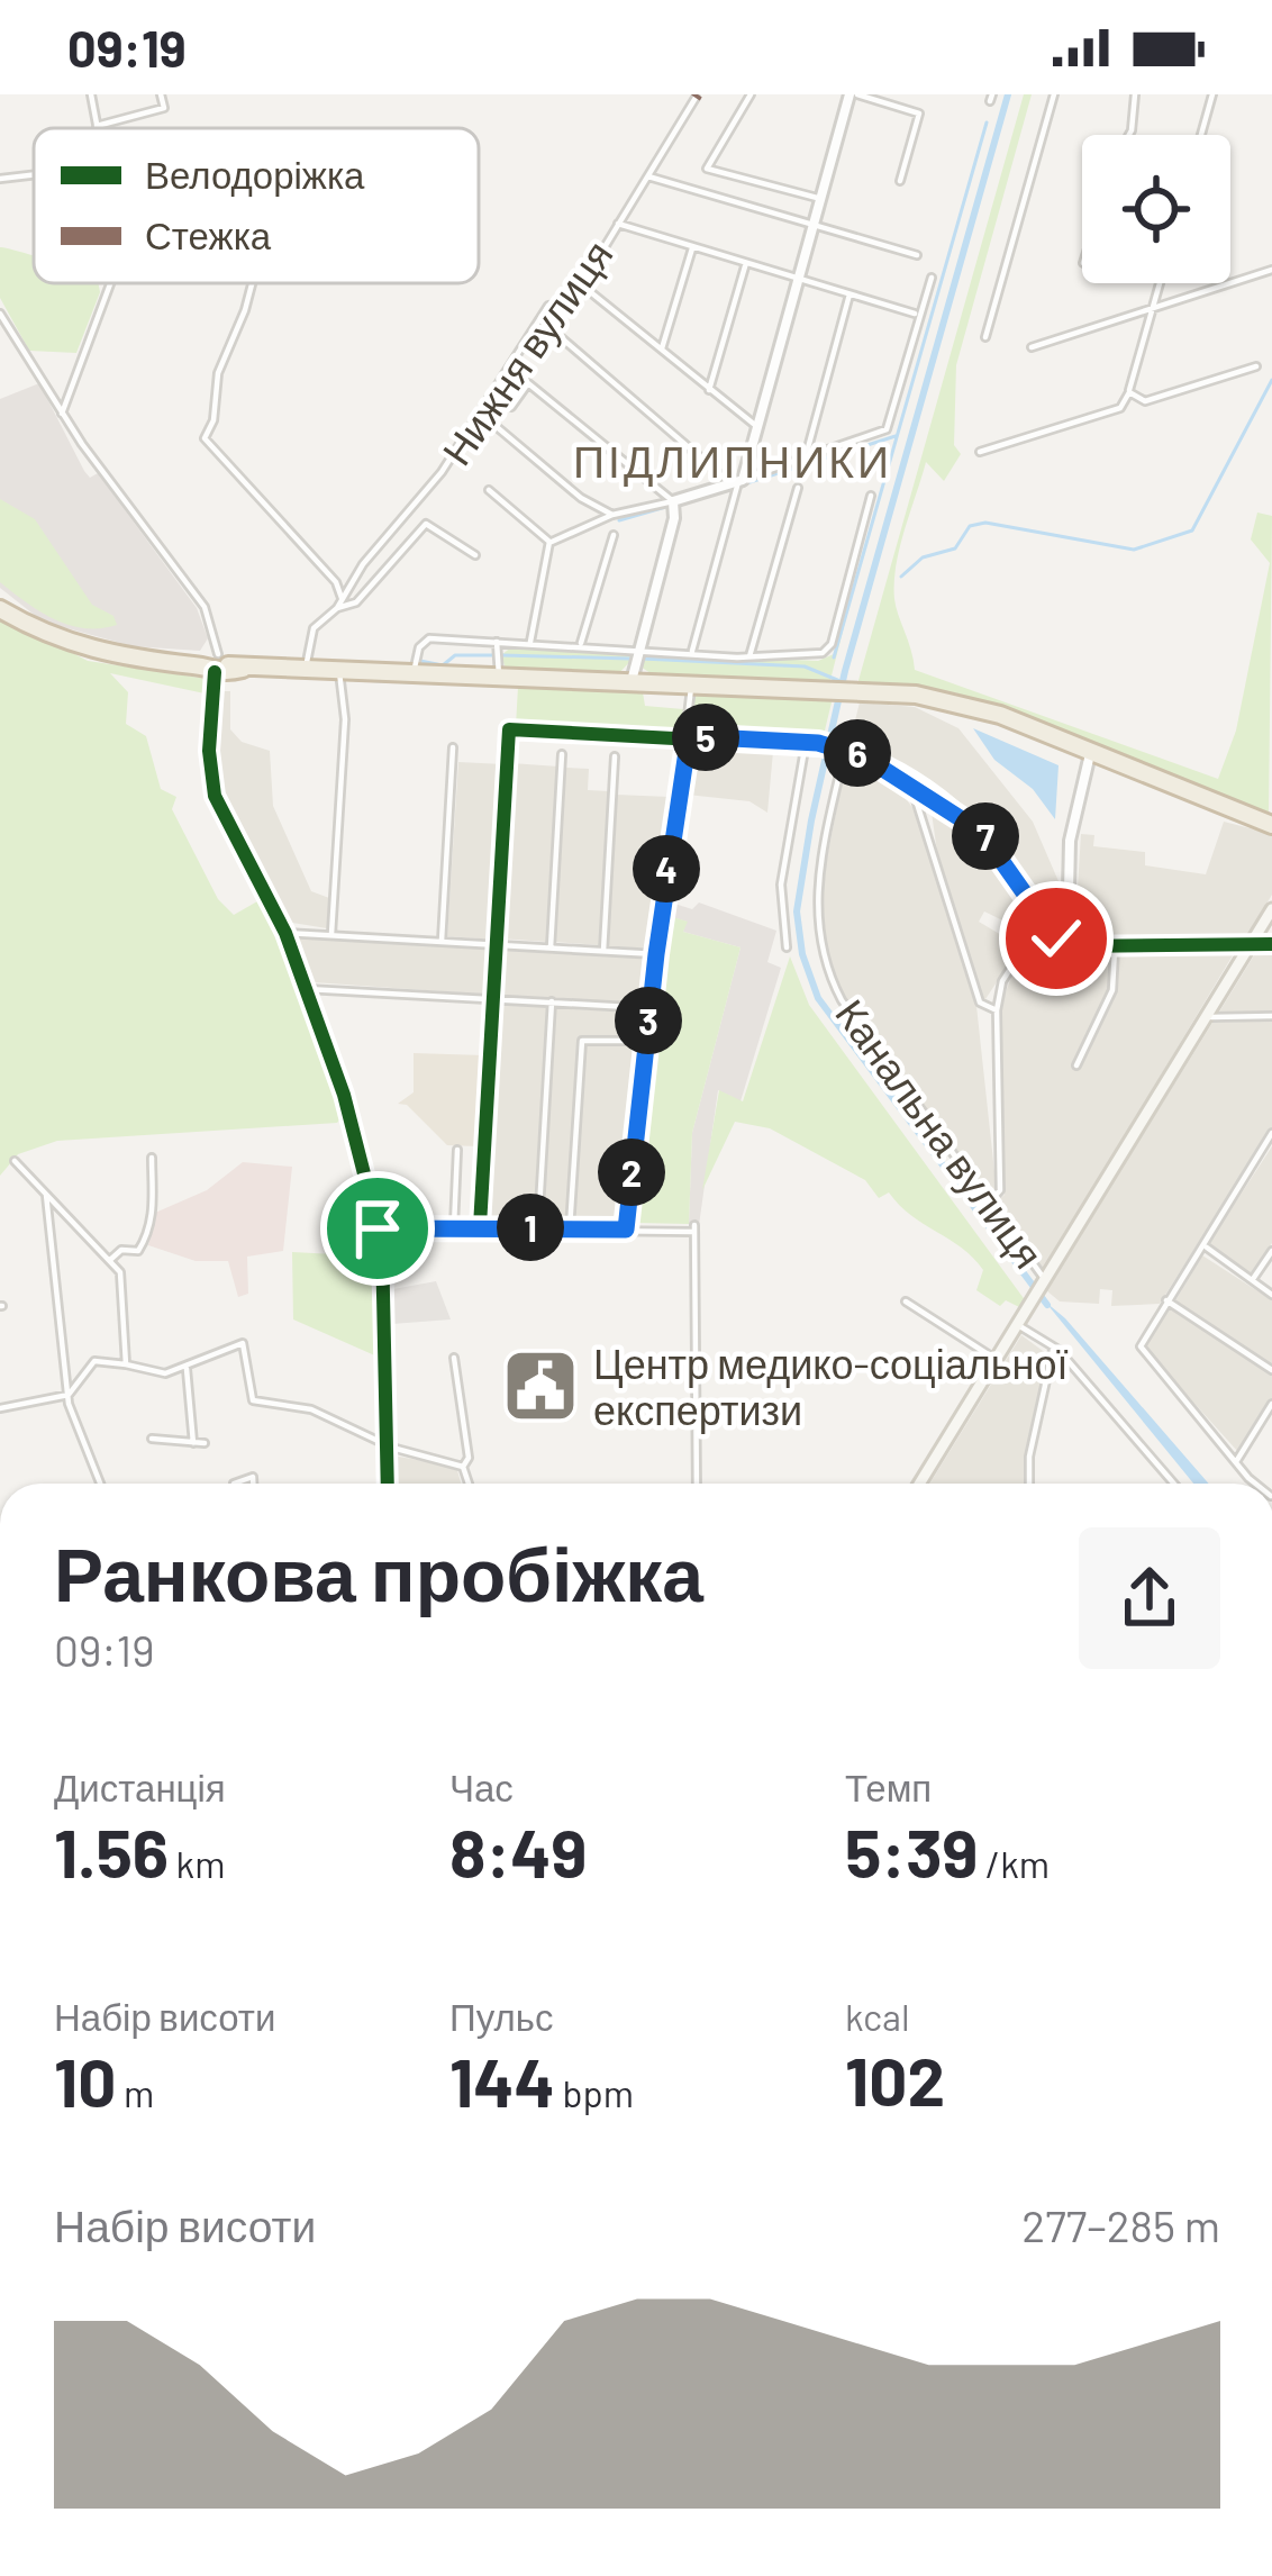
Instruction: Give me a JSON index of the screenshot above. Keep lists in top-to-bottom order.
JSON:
{
  "streets": {
    "street": ["Нижня вулиця", "Канальна вулиця"]
  },
  "districts": ["ПІДЛИПНИКИ"],
  "places": {
    "public building": ["Центр медико-соціальної експертизи"]
  },
  "legend": ["Велодоріжка", "Стежка"],
  "page": {
    "status": "09:19",
    "pins": [
      "5",
      "6",
      "7",
      "4",
      "3",
      "2",
      "1"
    ],
    "heading": ["Ранкова пробіжка", "09:19"],
    "stats": [
      ["Дистанція", "1.56 km"],
      ["Час", "8:49"],
      ["Темп", "5:39 /km"],
      ["Набір висоти", "10 m"],
      ["Пульс", "144 bpm"],
      ["kcal", "102"]
    ],
    "chart": ["Набір висоти", "277–285 m"]
  }
}
